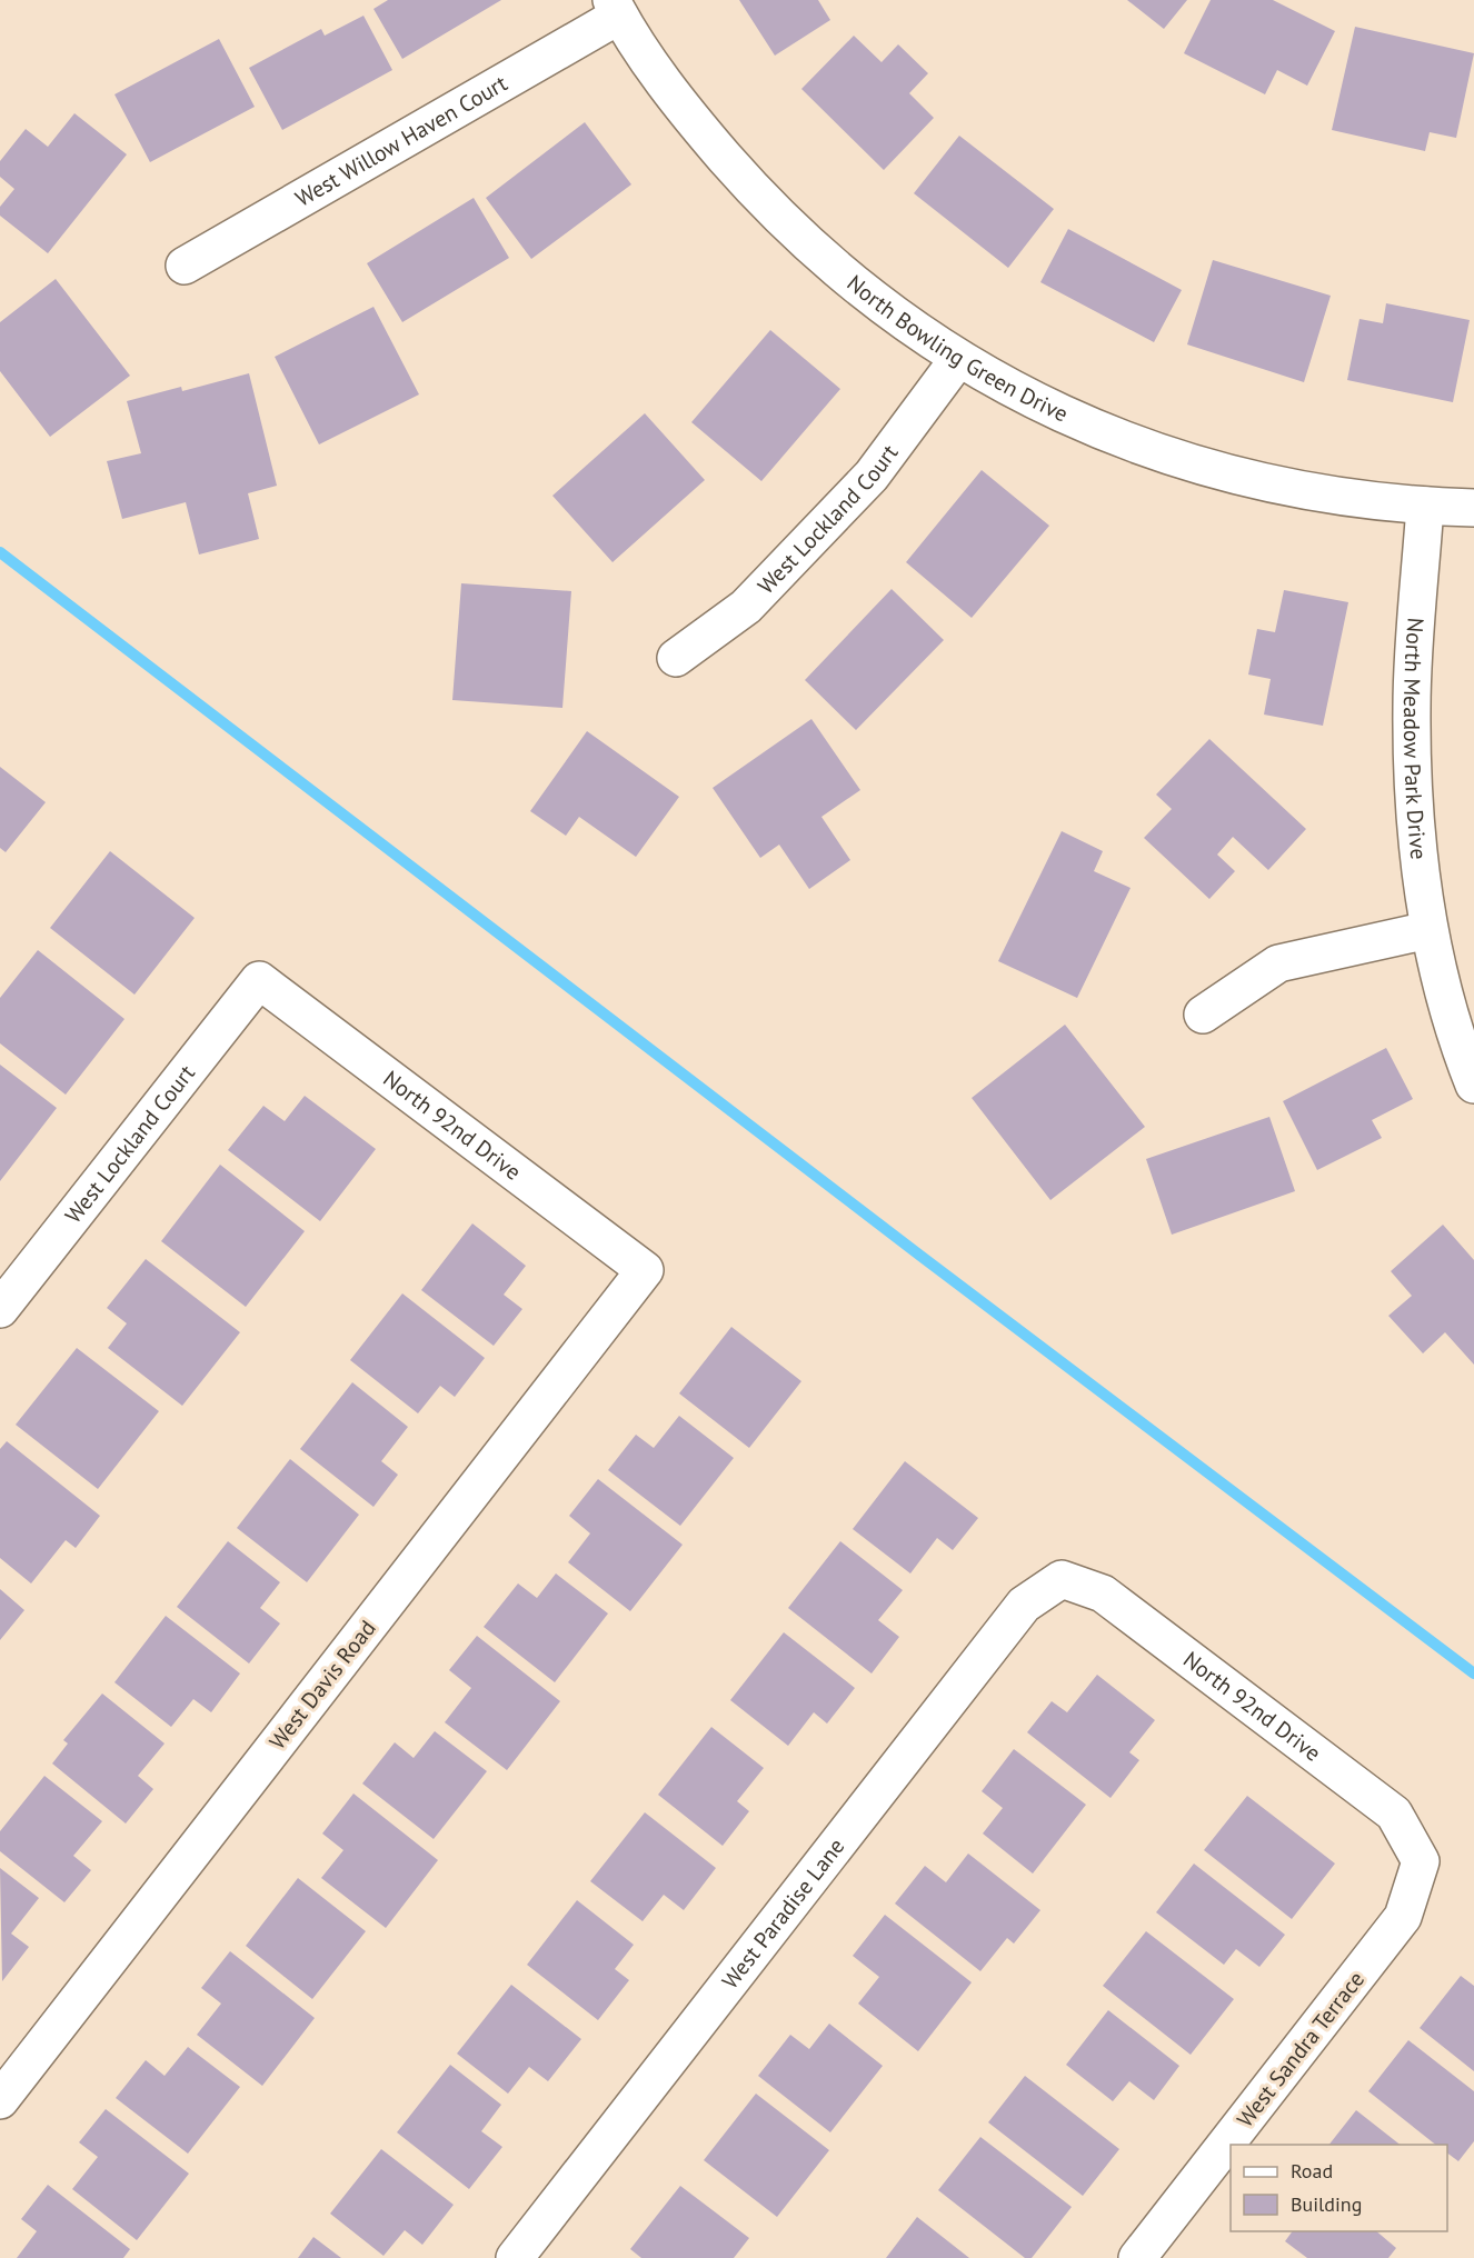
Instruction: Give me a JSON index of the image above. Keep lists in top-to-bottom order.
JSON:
{
  "streets": {
    "street": [
      "West Willow Haven Court",
      "North Bowling Green Drive",
      "West Lockland Court",
      "North Meadow Park Drive",
      "North 92nd Drive",
      "West Davis Road",
      "West Paradise Lane",
      "West Sandra Terrace"
    ]
  },
  "crossings": [
    ["West Willow Haven Court", "North Bowling Green Drive"],
    ["North Bowling Green Drive", "West Lockland Court"],
    ["North Bowling Green Drive", "North Meadow Park Drive"],
    ["West Lockland Court", "North 92nd Drive"],
    ["North 92nd Drive", "West Davis Road"],
    ["North 92nd Drive", "West Paradise Lane"],
    ["North 92nd Drive", "West Sandra Terrace"]
  ],
  "legend": ["Road", "Building"]
}
